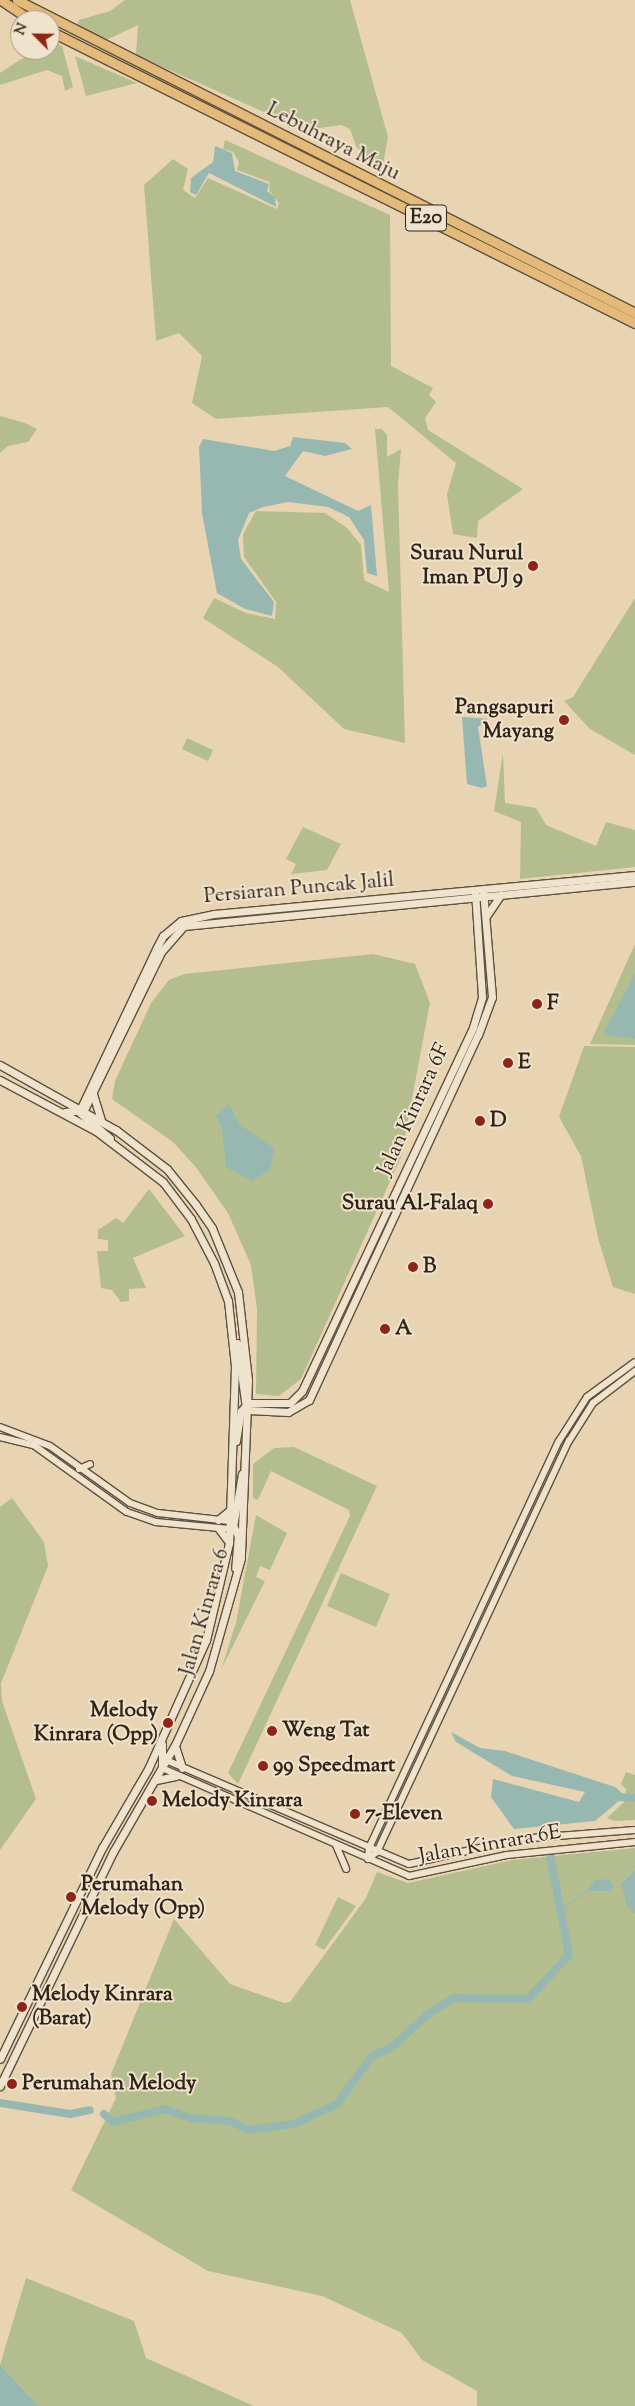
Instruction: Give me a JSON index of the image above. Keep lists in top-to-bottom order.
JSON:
{
  "streets": {
    "highway": ["Lebuhraya Maju", "E20"],
    "main road": ["Persiaran Puncak Jalil", "Jalan Kinrara 6F", "Jalan Kinrara 6"],
    "street": ["Jalan Kinrara 6E"]
  },
  "crossings": [
    ["Persiaran Puncak Jalil", "Jalan Kinrara 6F"],
    ["Persiaran Puncak Jalil", "Jalan Kinrara 6"],
    ["Jalan Kinrara 6F", "Jalan Kinrara 6"],
    ["Jalan Kinrara 6", "Jalan Kinrara 6E"]
  ],
  "places": [
    "Surau Nurul Iman PUJ 9",
    "Pangsapuri Mayang",
    "F",
    "E",
    "D",
    "Surau Al-Falaq",
    "B",
    "A",
    "Melody Kinrara (Opp)",
    "Weng Tat",
    "99 Speedmart",
    "Melody Kinrara",
    "7-Eleven",
    "Perumahan Melody (Opp)",
    "Melody Kinrara (Barat)",
    "Perumahan Melody"
  ],
  "north": "top left"
}
